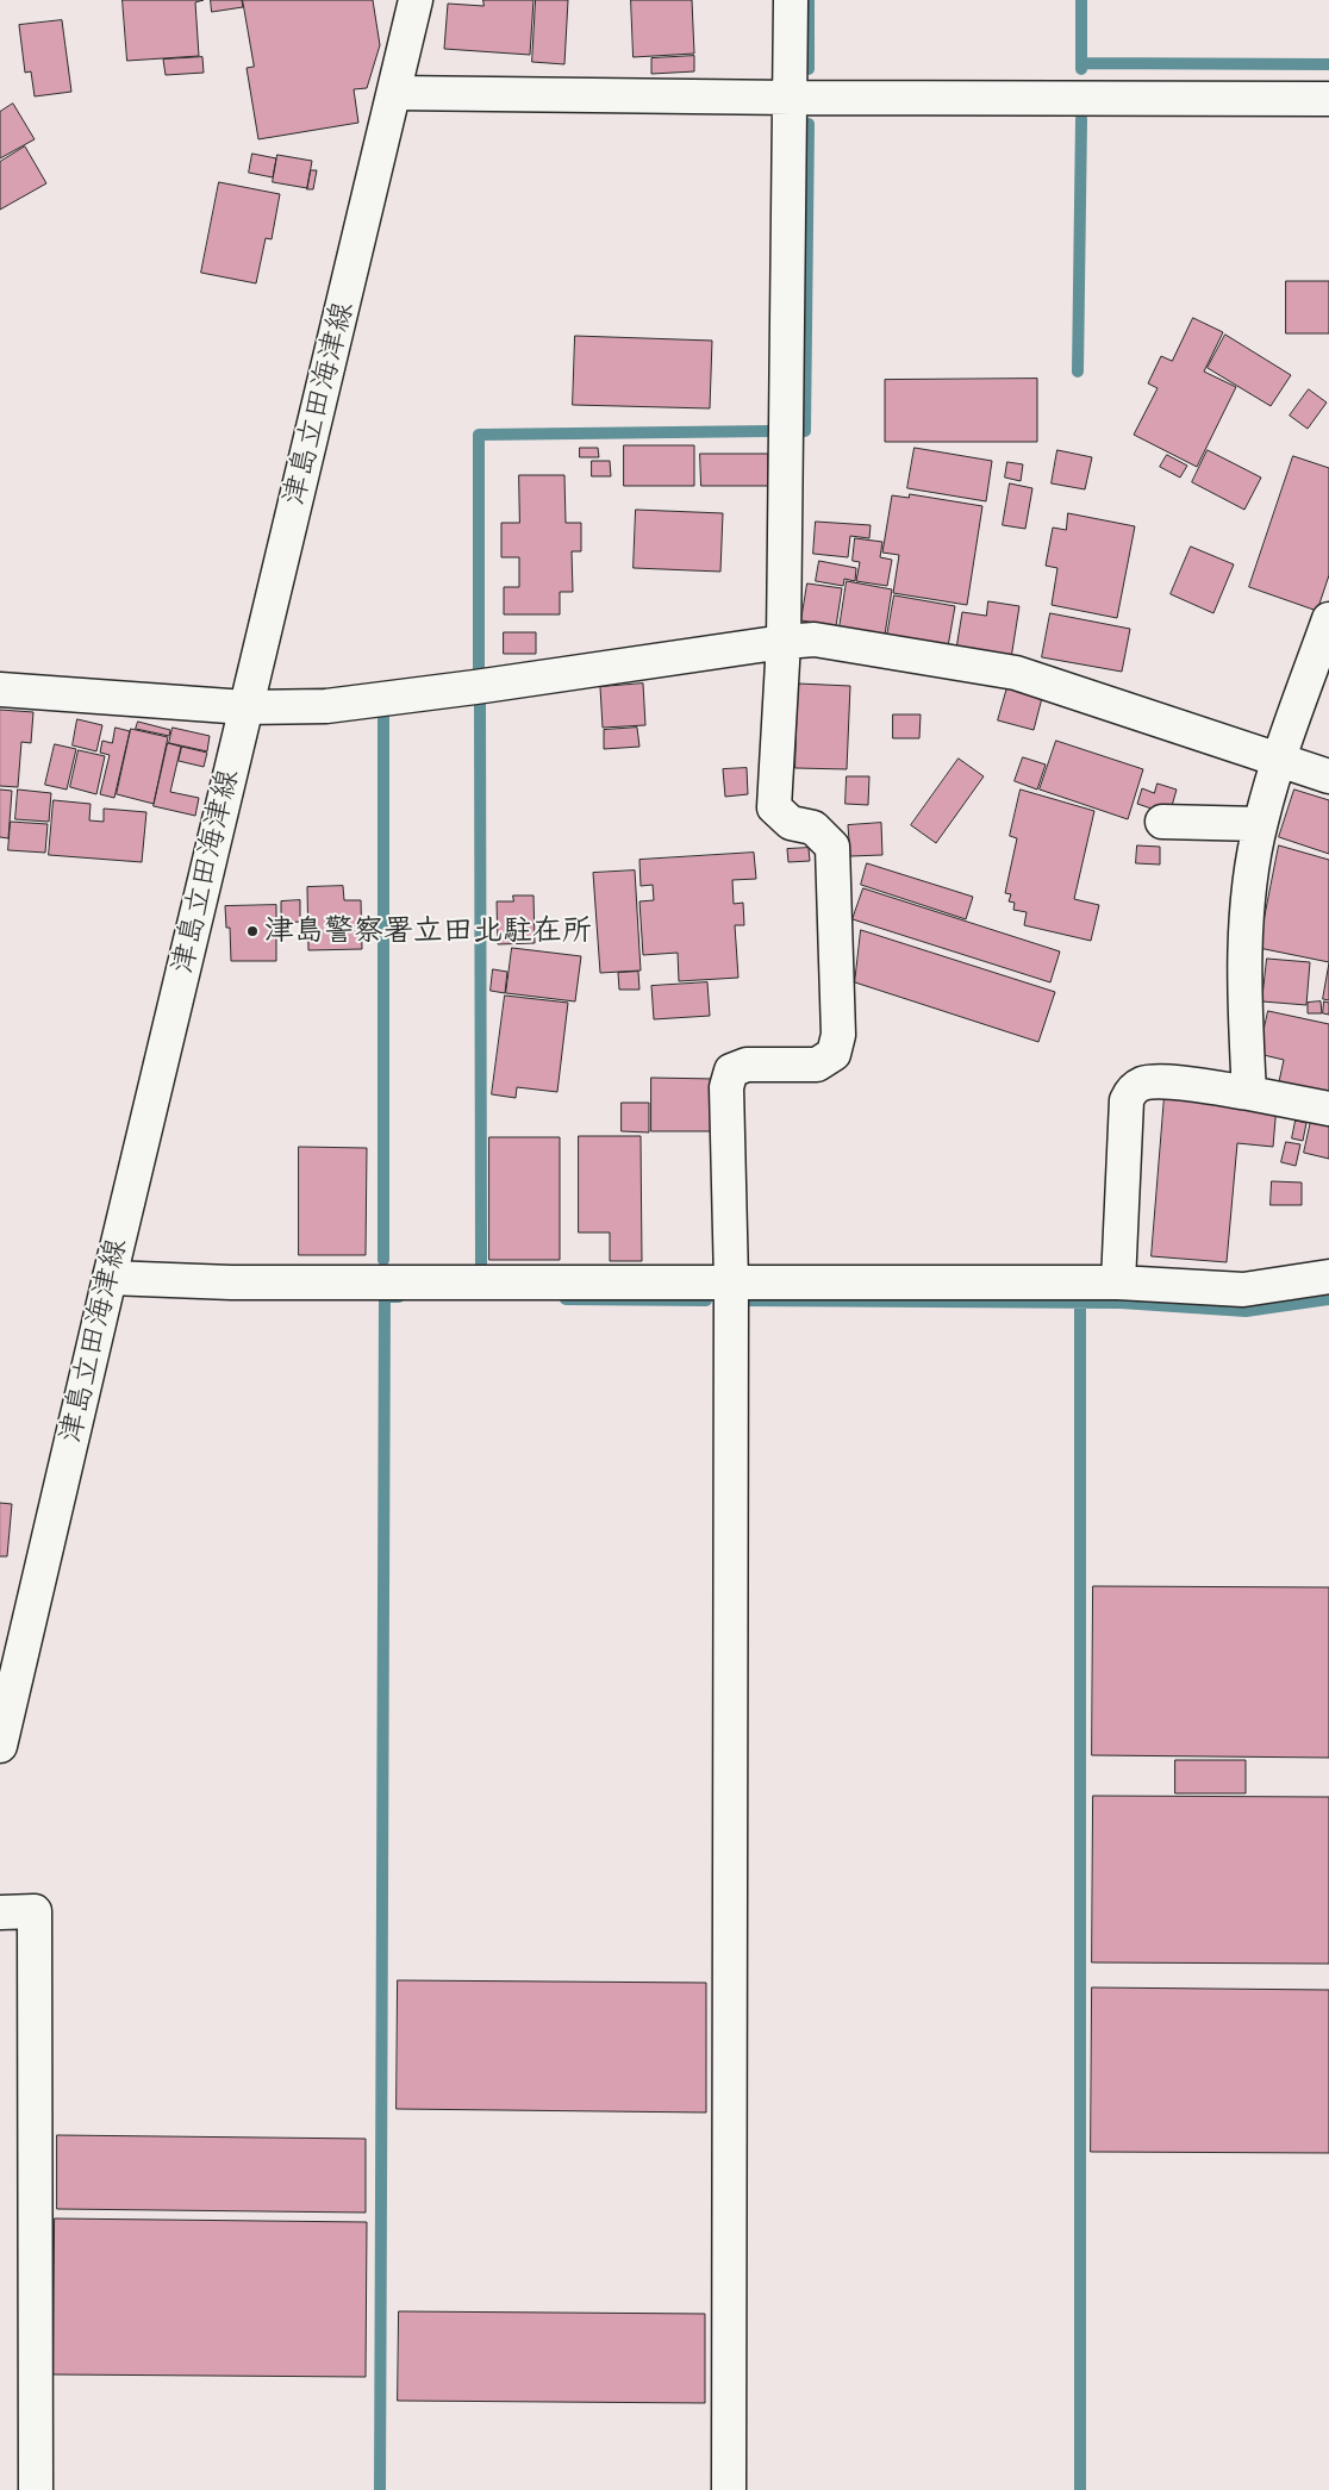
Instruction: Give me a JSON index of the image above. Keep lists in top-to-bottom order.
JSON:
{
  "streets": {
    "street": ["津島立田海津線"]
  },
  "places": ["津島警察署立田北駐在所"]
}
